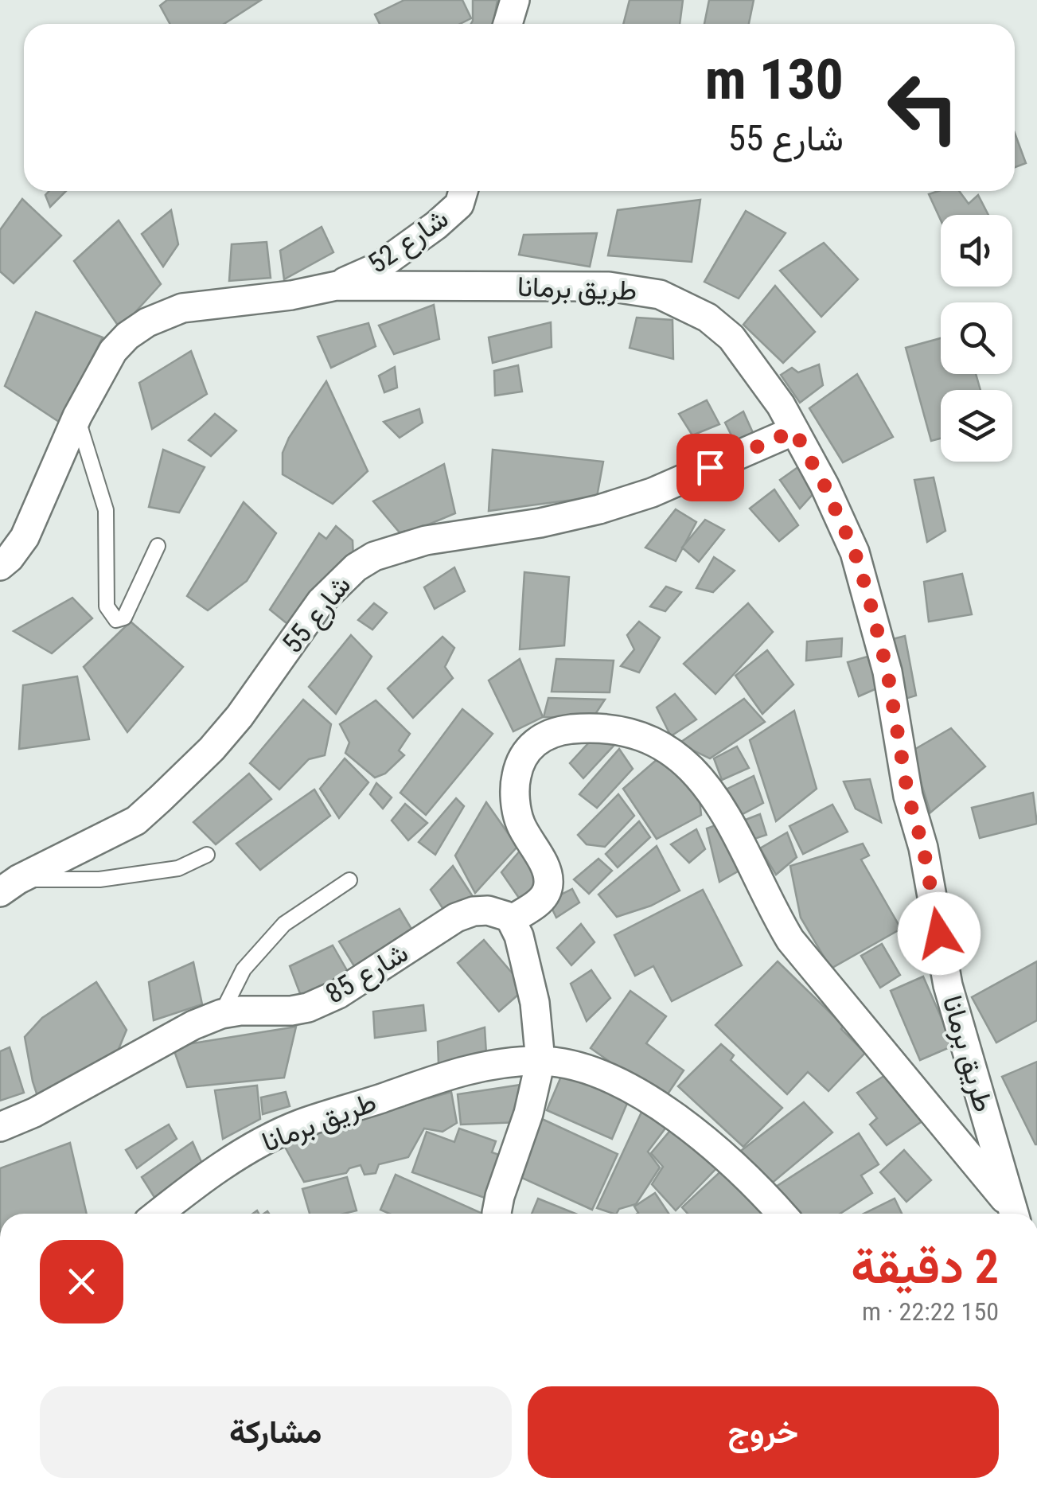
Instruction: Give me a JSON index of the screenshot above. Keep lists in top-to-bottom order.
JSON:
{
  "streets": {
    "street": [
      "شارع 52",
      "طريق برمانا",
      "شارع 55",
      "شارع 85"
    ]
  },
  "crossings": [
    ["شارع 52", "طريق برمانا"],
    ["طريق برمانا", "شارع 55"]
  ],
  "page": {
    "turn": ["130 m", "شارع 55"],
    "heading": ["2 دقيقة", "150 m · 22:22"],
    "buttons": ["خروج", "مشاركة"]
  }
}
